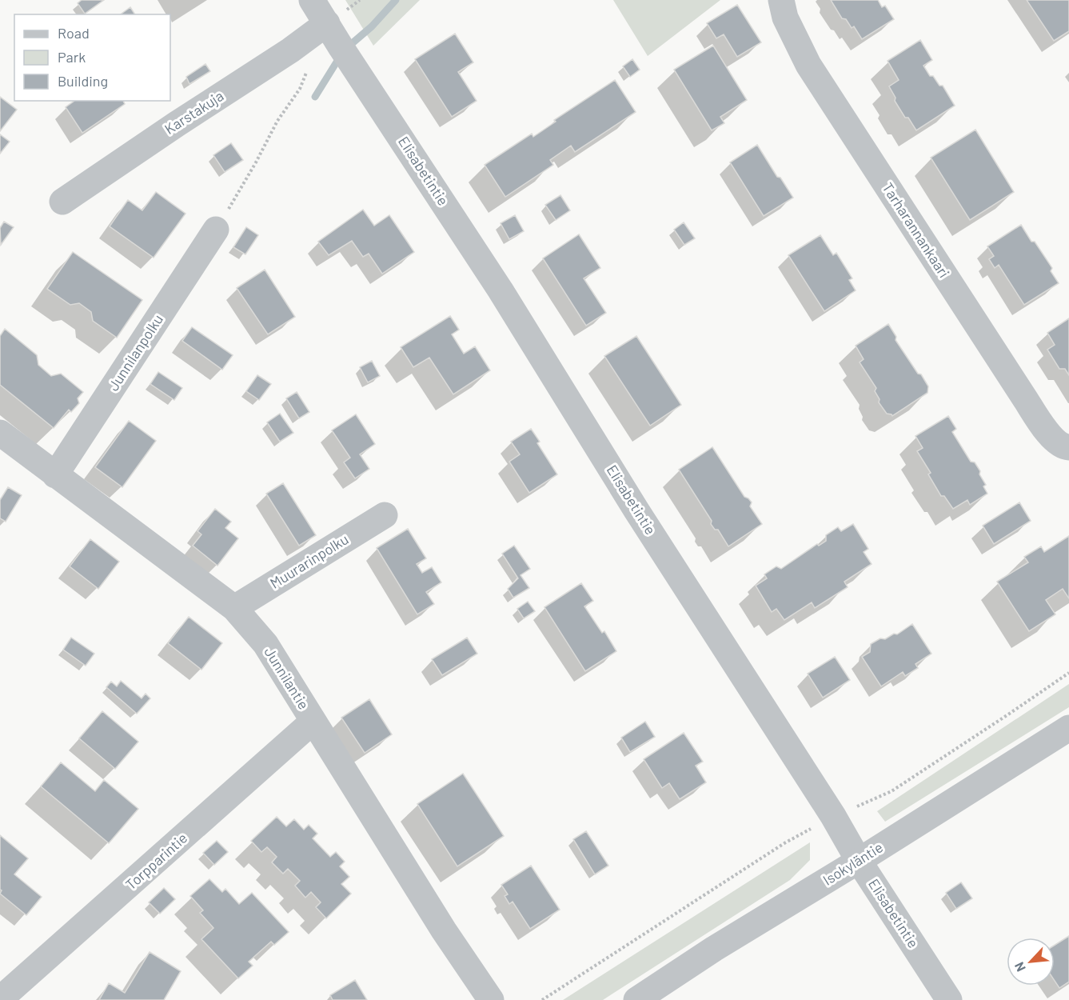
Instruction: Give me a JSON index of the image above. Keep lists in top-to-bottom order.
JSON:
{
  "streets": {
    "street": [
      "Karstakuja",
      "Elisabetintie",
      "Tarharannankaari",
      "Junnilanpolku",
      "Muurarinpolku",
      "Junnilantie",
      "Torpparintie",
      "Isokyläntie"
    ]
  },
  "crossings": [
    ["Karstakuja", "Elisabetintie"],
    ["Elisabetintie", "Isokyläntie"],
    ["Junnilanpolku", "Junnilantie"],
    ["Muurarinpolku", "Junnilantie"],
    ["Junnilantie", "Torpparintie"]
  ],
  "legend": ["Road", "Park", "Building"],
  "north": "bottom left"
}
